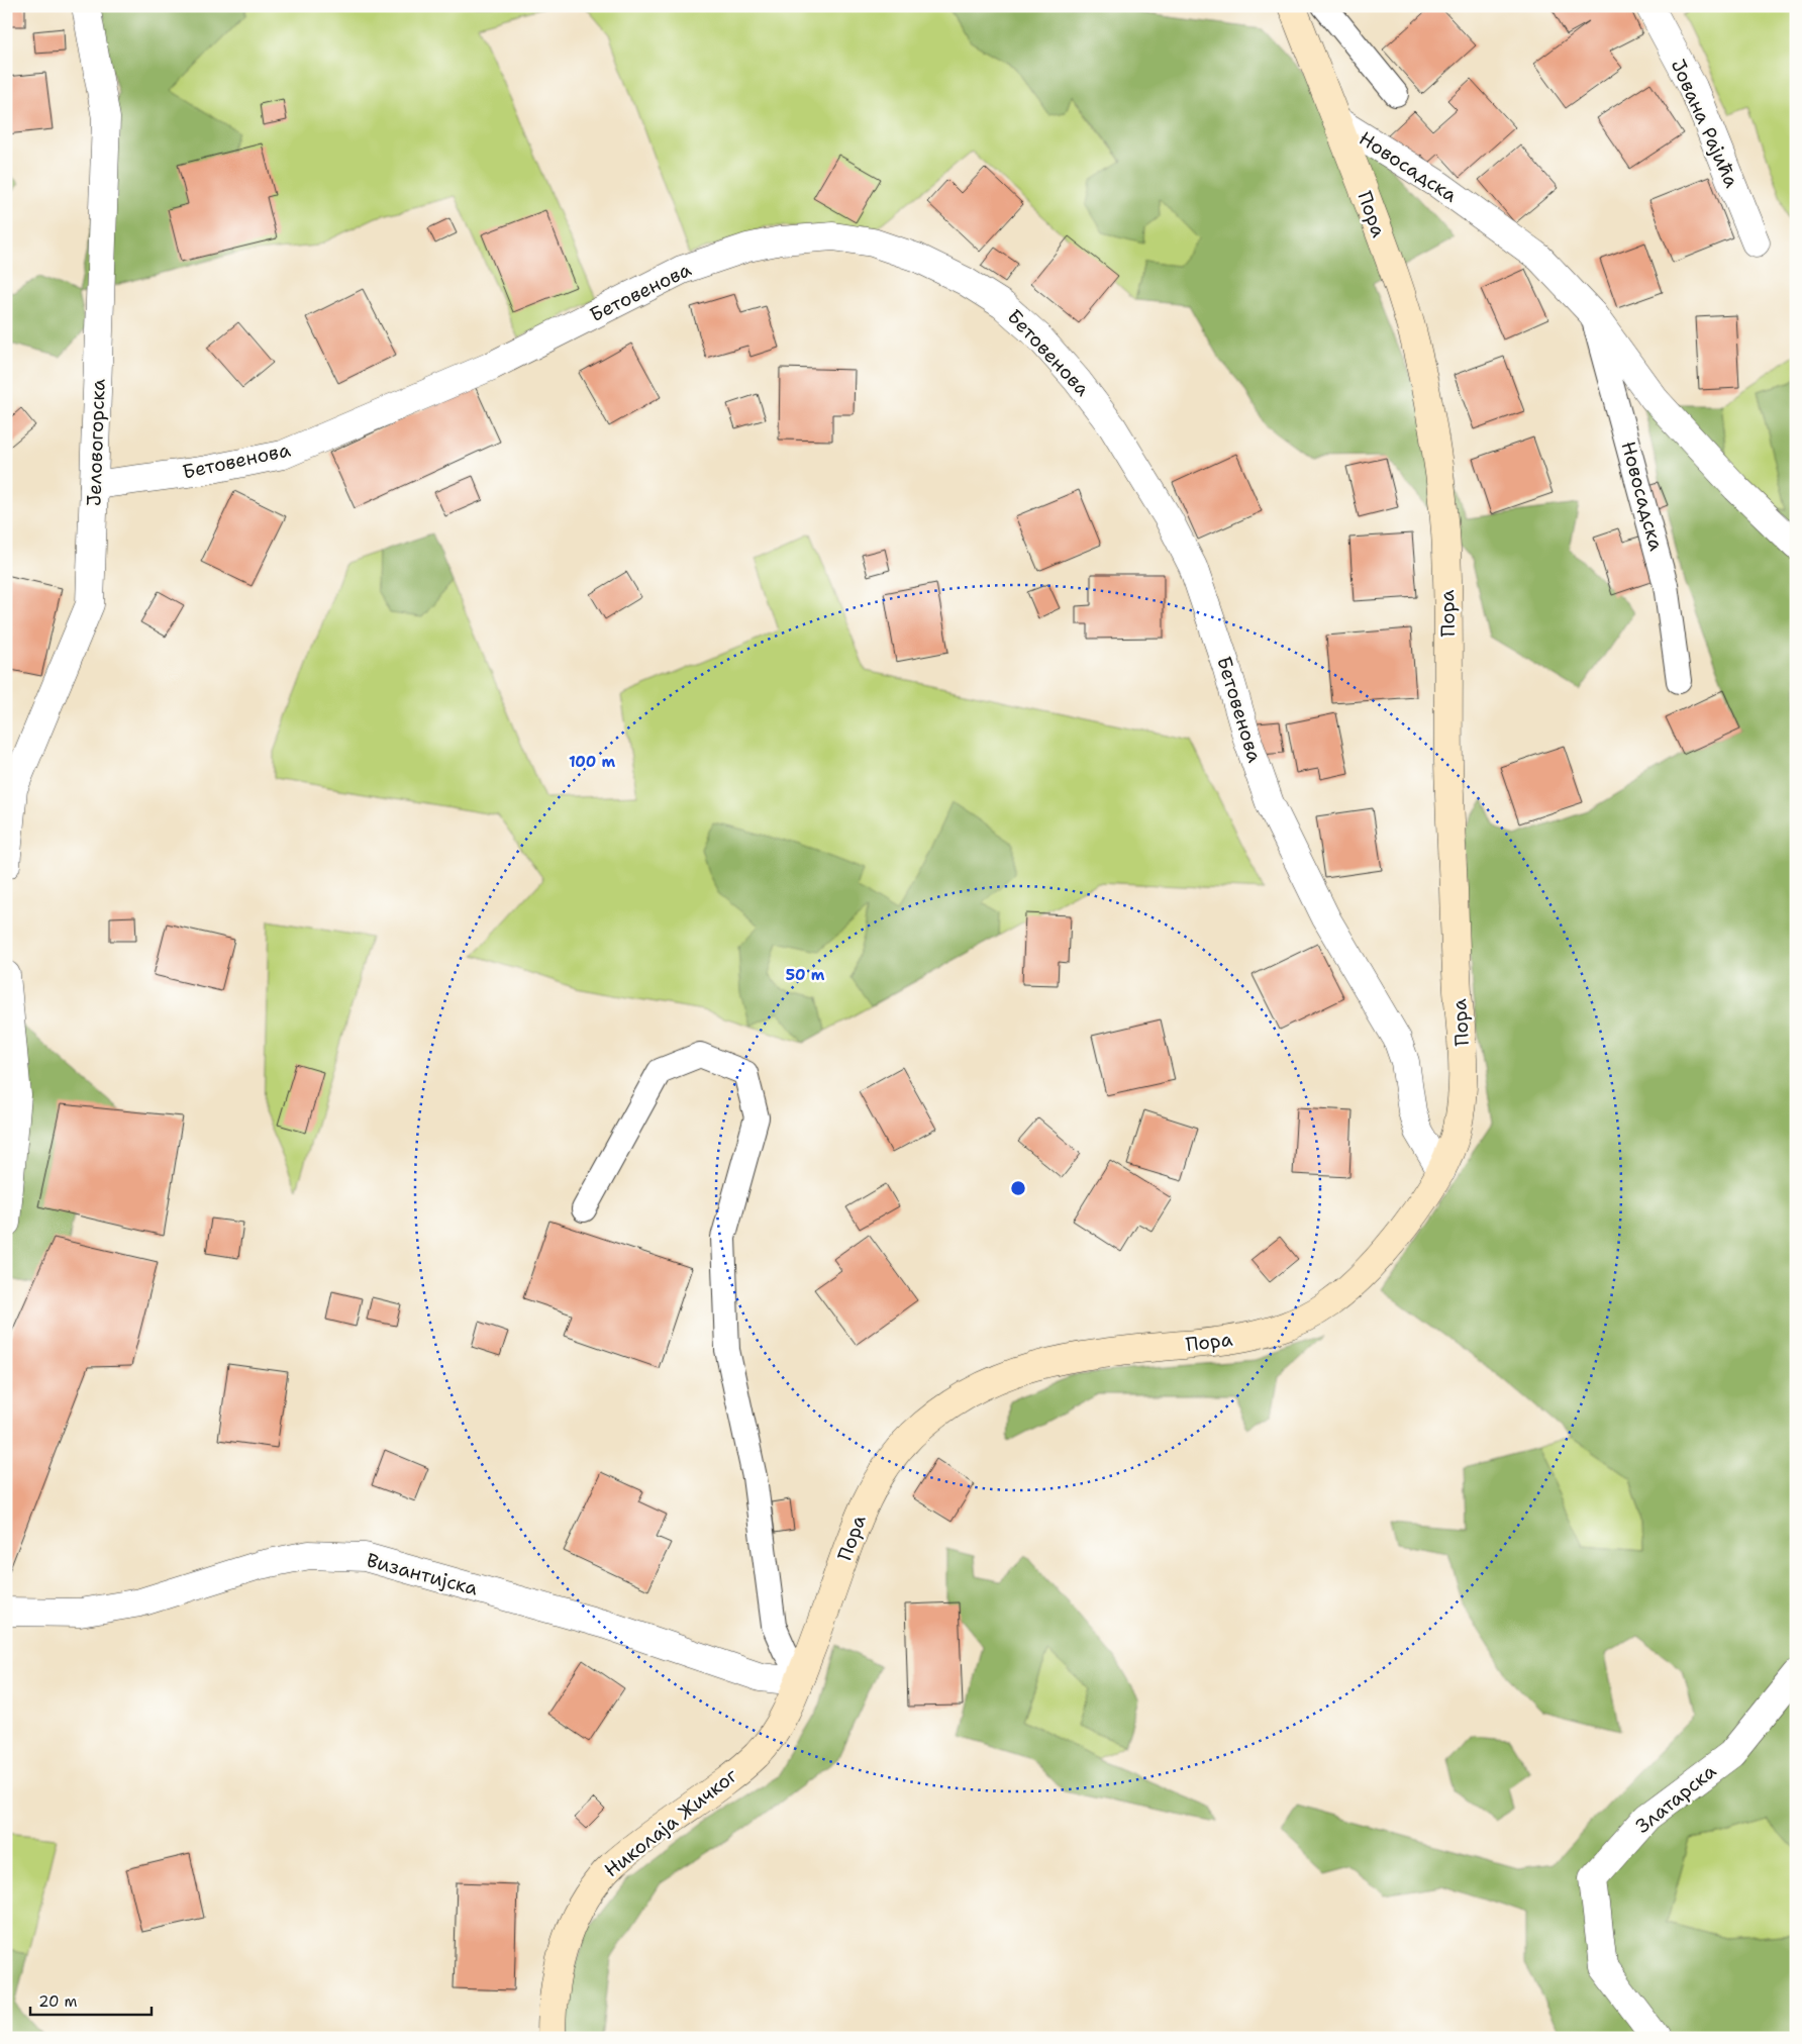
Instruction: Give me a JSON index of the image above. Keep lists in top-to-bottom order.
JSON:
{
  "streets": {
    "street": [
      "Јована Рајића",
      "Новосадска",
      "Пора",
      "Бетовенова",
      "Јеловогорска",
      "Византијска",
      "Златарска",
      "Николаја Жичког"
    ]
  },
  "crossings": [
    ["Новосадска", "Пора"],
    ["Пора", "Бетовенова"],
    ["Пора", "Византијска"],
    ["Пора", "Николаја Жичког"],
    ["Бетовенова", "Јеловогорска"],
    ["Византијска", "Николаја Жичког"]
  ],
  "scale_bar": "20 m",
  "rings": ["100 m", "50 m"]
}
